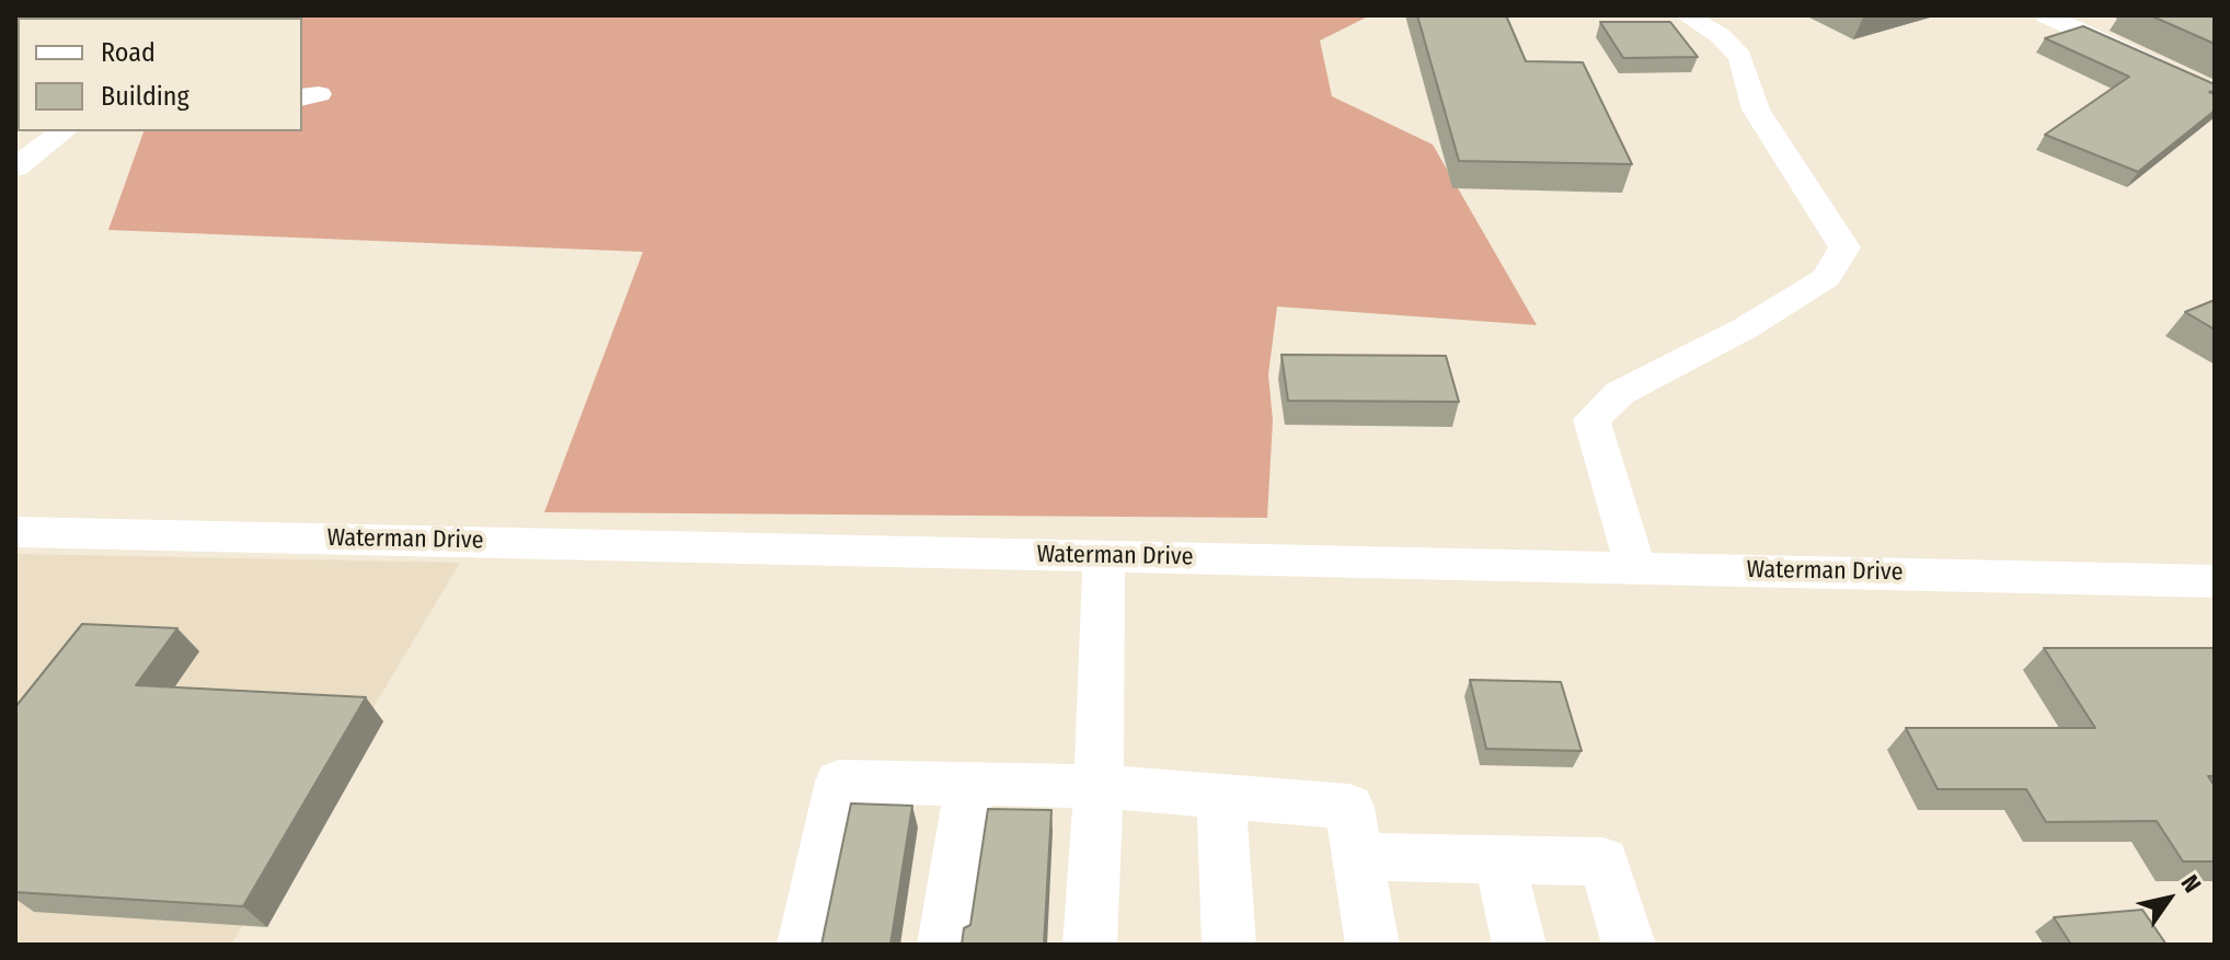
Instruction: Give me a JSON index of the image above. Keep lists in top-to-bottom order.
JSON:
{
  "streets": {
    "street": ["Waterman Drive"]
  },
  "legend": ["Road", "Building"],
  "north": "top right"
}
